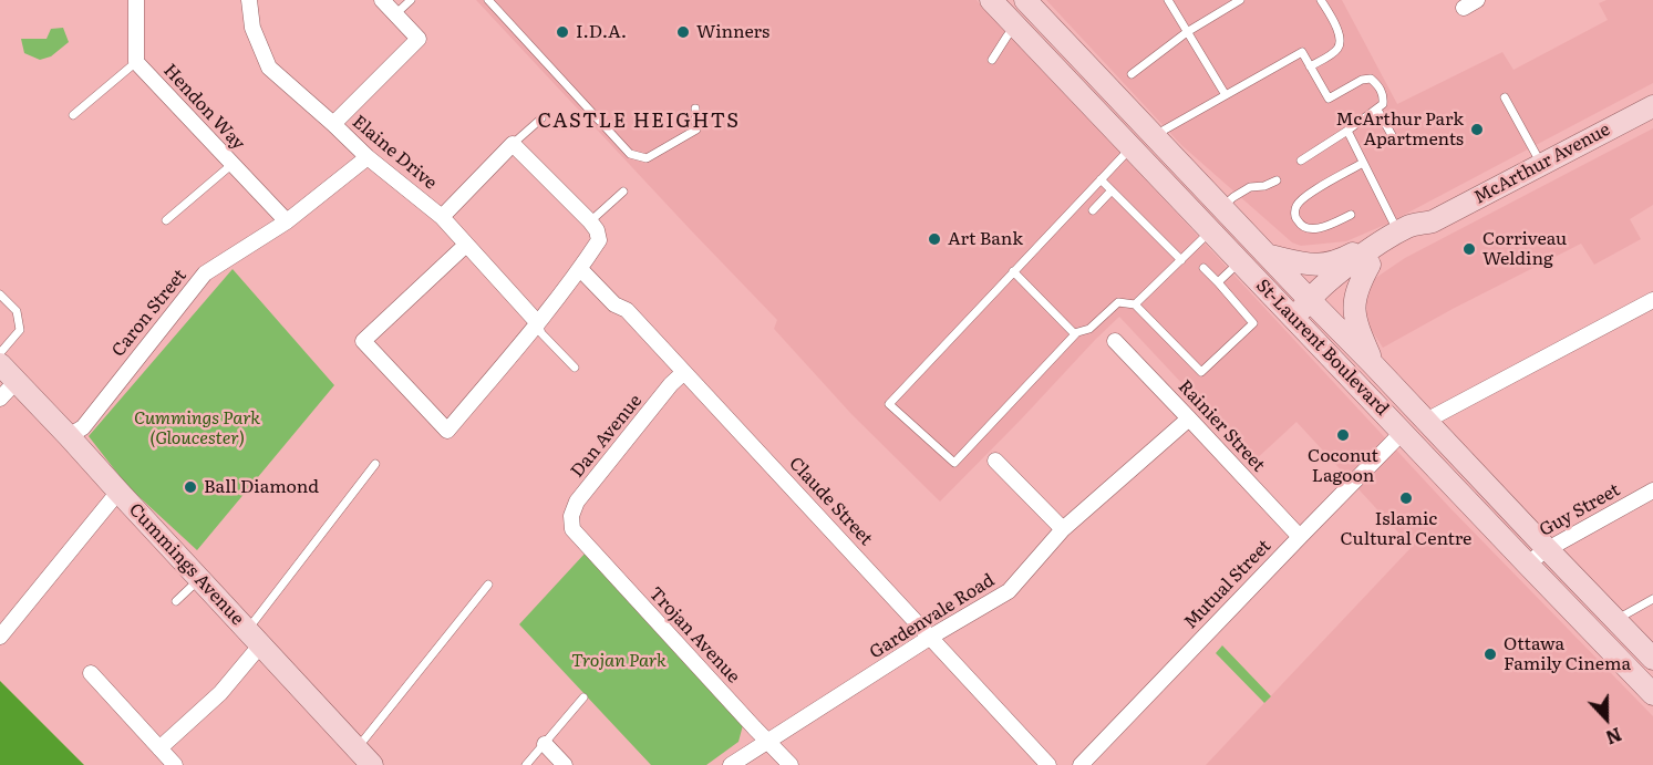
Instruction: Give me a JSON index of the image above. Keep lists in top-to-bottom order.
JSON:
{
  "streets": {
    "main road": ["McArthur Avenue", "St-Laurent Boulevard", "Cummings Avenue"],
    "street": [
      "Hendon Way",
      "Elaine Drive",
      "Caron Street",
      "Rainier Street",
      "Dan Avenue",
      "Claude Street",
      "Guy Street",
      "Mutual Street",
      "Gardenvale Road",
      "Trojan Avenue"
    ]
  },
  "crossings": [
    ["Hendon Way", "Caron Street"],
    ["Elaine Drive", "Caron Street"],
    ["McArthur Avenue", "St-Laurent Boulevard"],
    ["Caron Street", "Cummings Avenue"],
    ["St-Laurent Boulevard", "Guy Street"],
    ["St-Laurent Boulevard", "Mutual Street"],
    ["Rainier Street", "Mutual Street"],
    ["Rainier Street", "Gardenvale Road"],
    ["Dan Avenue", "Claude Street"],
    ["Dan Avenue", "Trojan Avenue"],
    ["Claude Street", "Gardenvale Road"],
    ["Gardenvale Road", "Trojan Avenue"]
  ],
  "districts": ["CASTLE HEIGHTS"],
  "parks": ["Cummings Park (Gloucester)", "Trojan Park"],
  "places": [
    "I.D.A.",
    "Winners",
    "McArthur Park Apartments",
    "Art Bank",
    "Corriveau Welding",
    "Coconut Lagoon",
    "Ball Diamond",
    "Islamic Cultural Centre",
    "Ottawa Family Cinema"
  ],
  "north": "bottom"
}
